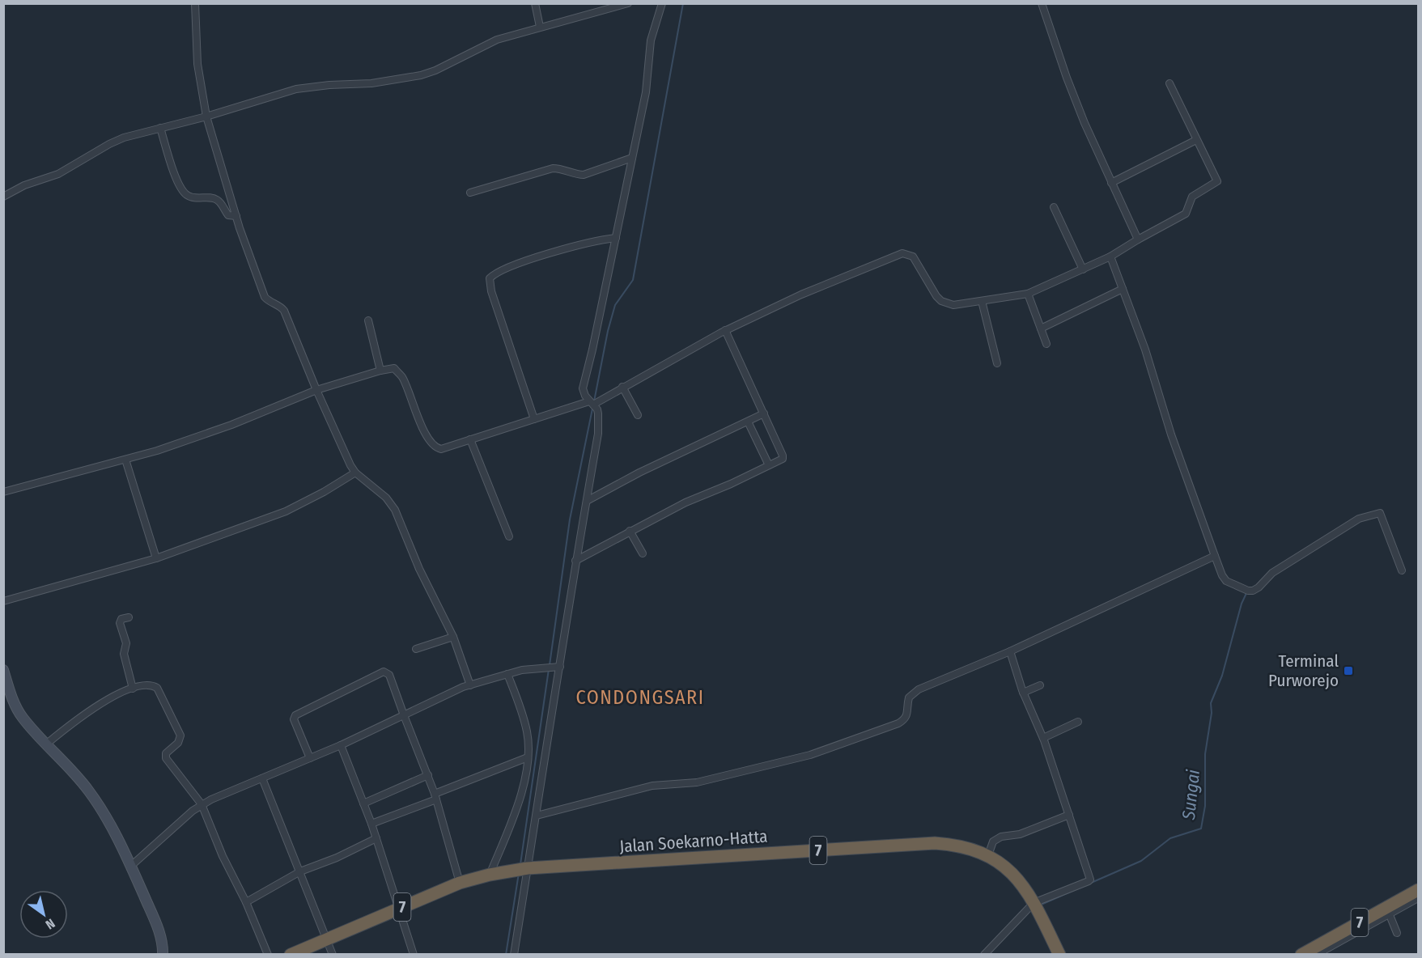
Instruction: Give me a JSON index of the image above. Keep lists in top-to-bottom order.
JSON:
{
  "streets": {
    "highway": ["Jalan Soekarno-Hatta", "7"]
  },
  "districts": ["CONDONGSARI"],
  "water": ["Sungai"],
  "places": {
    "transit": ["Terminal Purworejo"]
  },
  "north": "bottom right"
}
